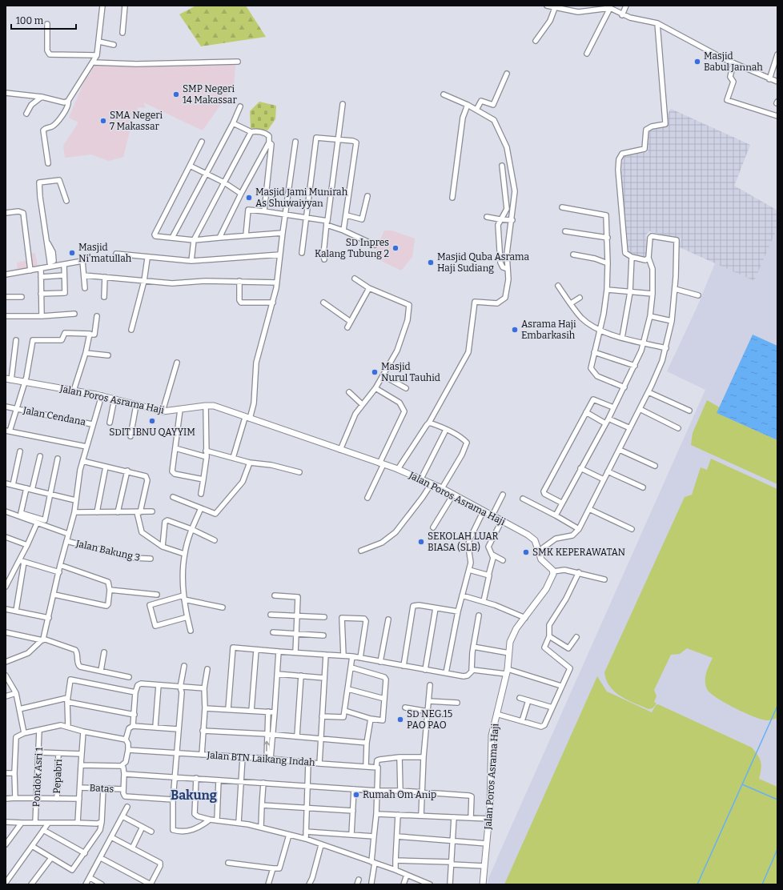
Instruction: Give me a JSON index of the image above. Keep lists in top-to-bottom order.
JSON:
{
  "streets": {
    "street": [
      "Jalan Poros Asrama Haji",
      "Jalan Cendana",
      "Jalan Bakung 3",
      "Jalan BTN Laikang Indah",
      "Pepabri",
      "Pondok Asri 1",
      "Batas"
    ]
  },
  "districts": ["Bakung"],
  "places": [
    "Masjid Babul Jannah",
    "SMP Negeri 14 Makassar",
    "SMA Negeri 7 Makassar",
    "Masjid Jami Munirah As Shuwaiyyan",
    "SD Inpres Kalang Tubung 2",
    "Masjid Ni'matullah",
    "Masjid Quba Asrama Haji Sudiang",
    "Asrama Haji Embarkasih",
    "Masjid Nurul Tauhid",
    "SDIT IBNU QAYYIM",
    "SEKOLAH LUAR BIASA (SLB)",
    "SMK KEPERAWATAN",
    "SD NEG.15 PAO PAO",
    "Rumah Om Anip"
  ],
  "scale_bar": "100 m"
}
